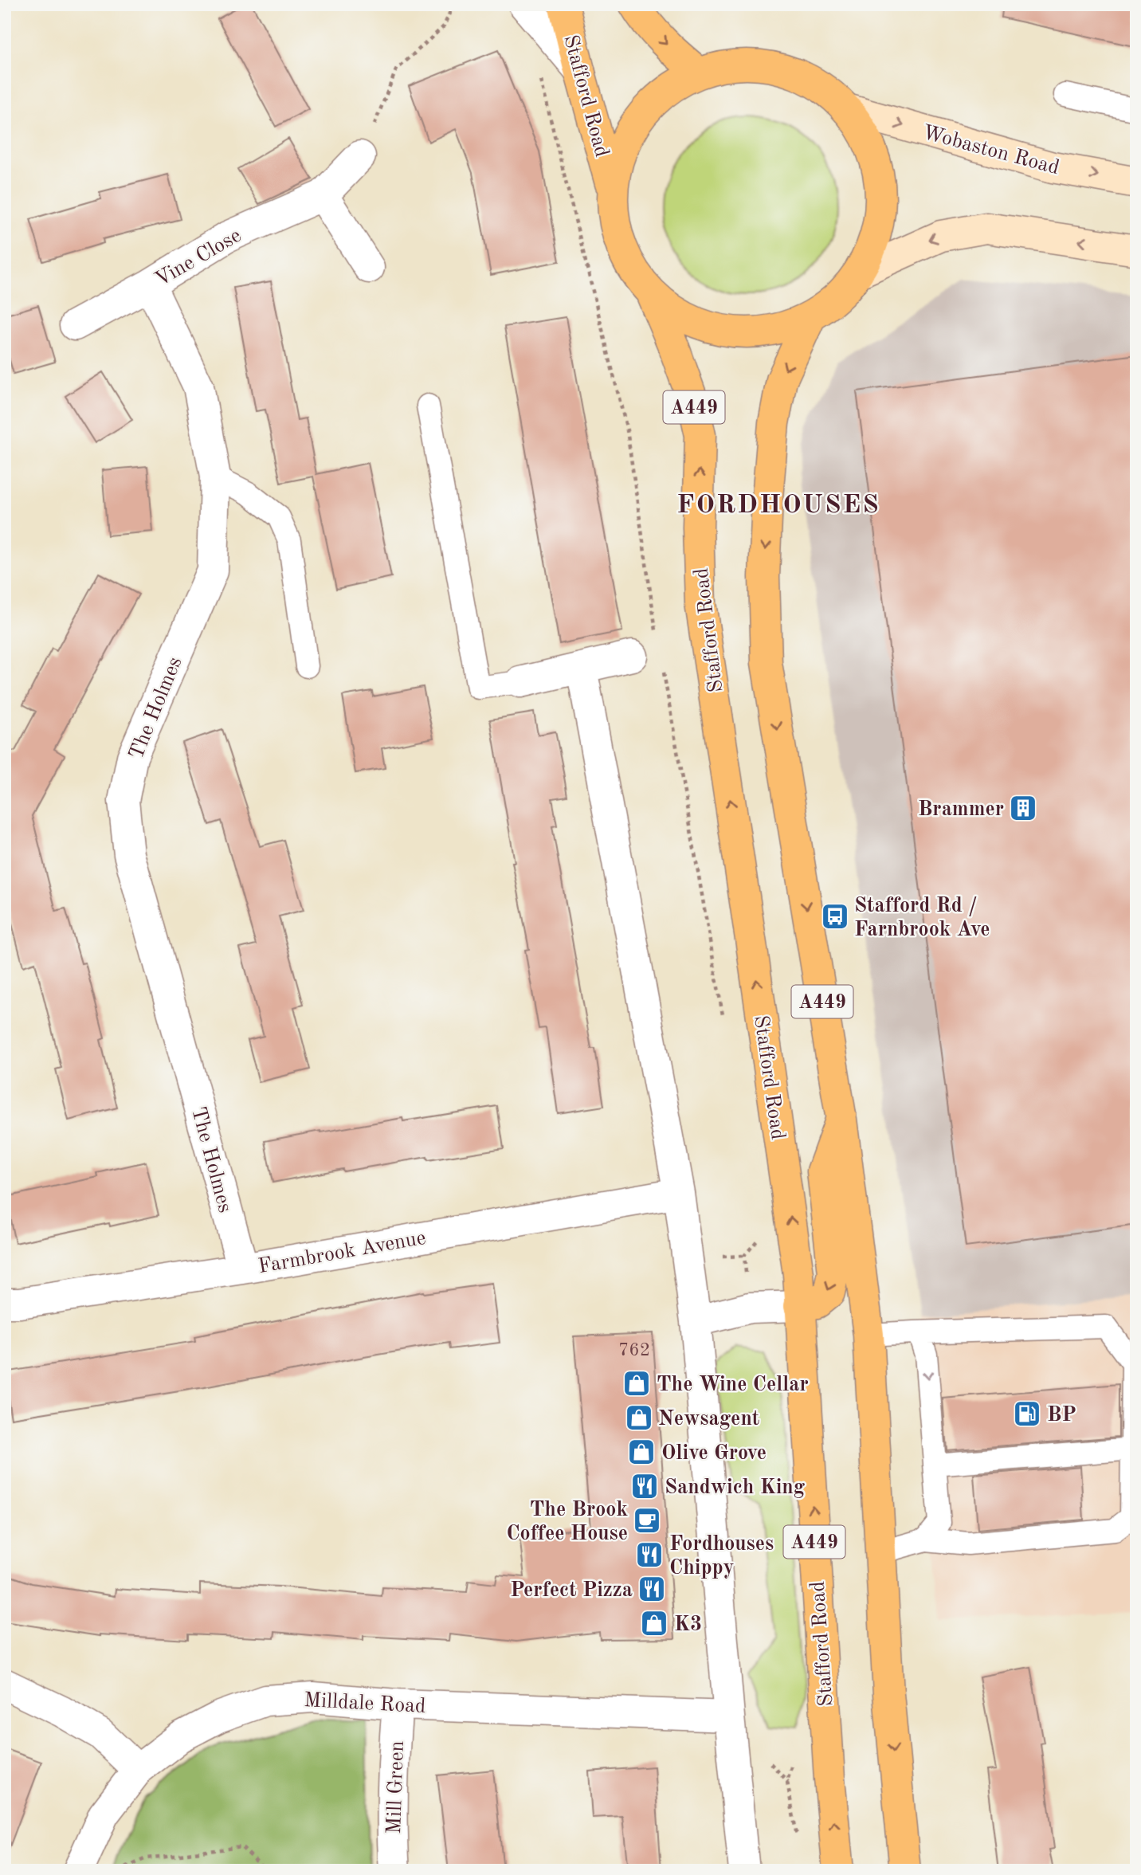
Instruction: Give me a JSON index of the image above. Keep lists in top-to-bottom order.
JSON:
{
  "streets": {
    "highway": ["Stafford Road", "A449"],
    "street": [
      "Wobaston Road",
      "Vine Close",
      "The Holmes",
      "Farmbrook Avenue",
      "Milldale Road",
      "Mill Green"
    ]
  },
  "crossings": [
    ["Stafford Road", "A449"],
    ["Wobaston Road", "A449"],
    ["Vine Close", "The Holmes"],
    ["The Holmes", "Farmbrook Avenue"],
    ["Milldale Road", "Mill Green"]
  ],
  "districts": ["FORDHOUSES"],
  "places": {
    "building": ["Brammer"],
    "bus stop": ["Stafford Rd / Farnbrook Ave"],
    "shop": [
      "The Wine Cellar",
      "Newsagent",
      "Olive Grove",
      "K3"
    ],
    "fuel station": ["BP"],
    "restaurant": ["Sandwich King", "Fordhouses Chippy", "Perfect Pizza"],
    "cafe": ["The Brook Coffee House"]
  },
  "house_numbers": ["762"]
}
